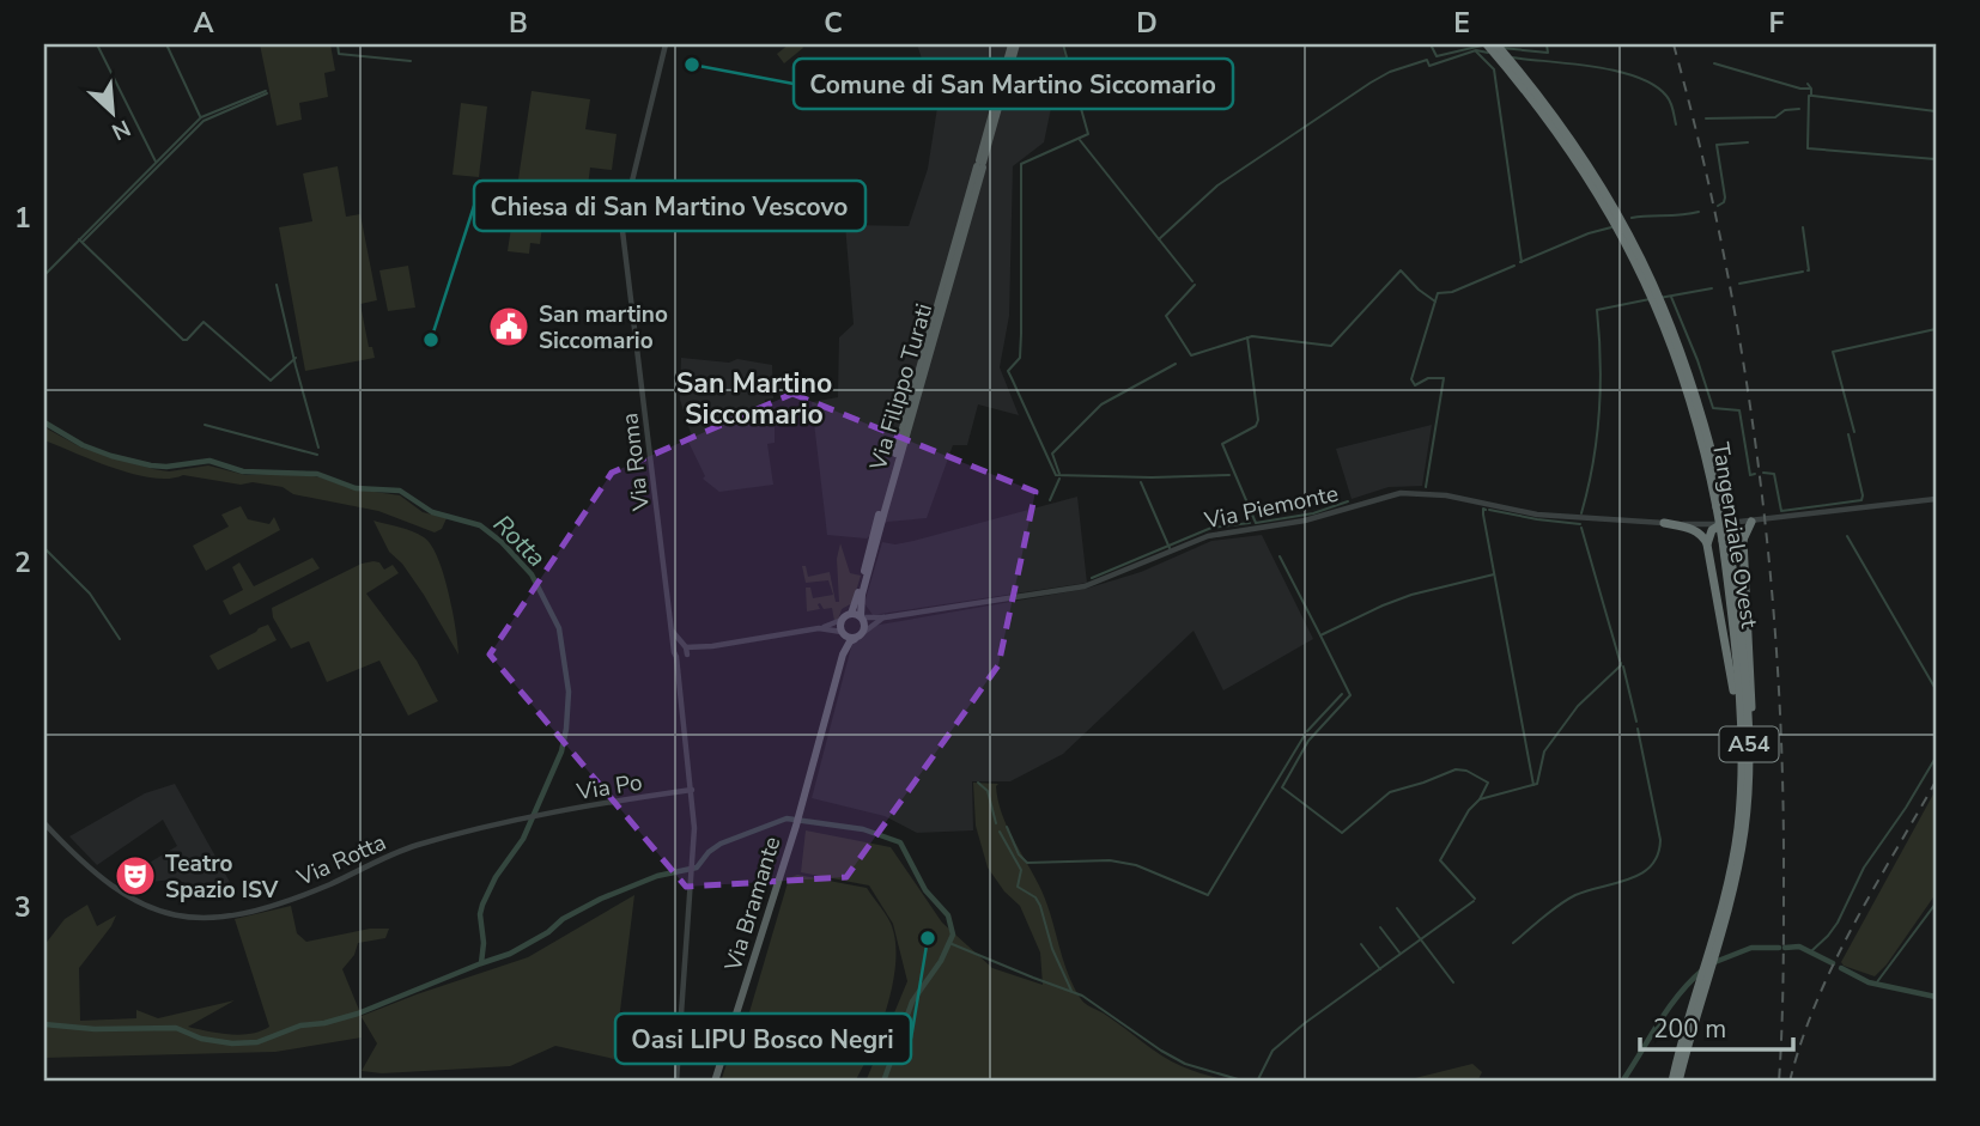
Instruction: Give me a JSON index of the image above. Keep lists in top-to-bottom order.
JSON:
{
  "streets": {
    "highway": ["Tangenziale Ovest", "A54"],
    "main road": ["Via Filippo Turati", "Via Bramante"],
    "street": [
      "Via Roma",
      "Via Piemonte",
      "Via Po",
      "Via Rotta"
    ]
  },
  "crossings": [
    ["Via Filippo Turati", "Via Piemonte"],
    ["Via Po", "Via Rotta"],
    ["Via Po", "Via Bramante"]
  ],
  "districts": ["San Martino Siccomario"],
  "water": ["Rotta"],
  "places": {
    "other": ["Comune di San Martino Siccomario", "Chiesa di San Martino Vescovo", "Oasi LIPU Bosco Negri"],
    "public building": ["San martino Siccomario"],
    "theatre": ["Teatro Spazio ISV"]
  },
  "scale_bar": "200 m",
  "north": "bottom right",
  "grid": {
    "columns": [
      "A",
      "B",
      "C",
      "D",
      "E",
      "F"
    ],
    "rows": ["1", "2", "3"]
  }
}
